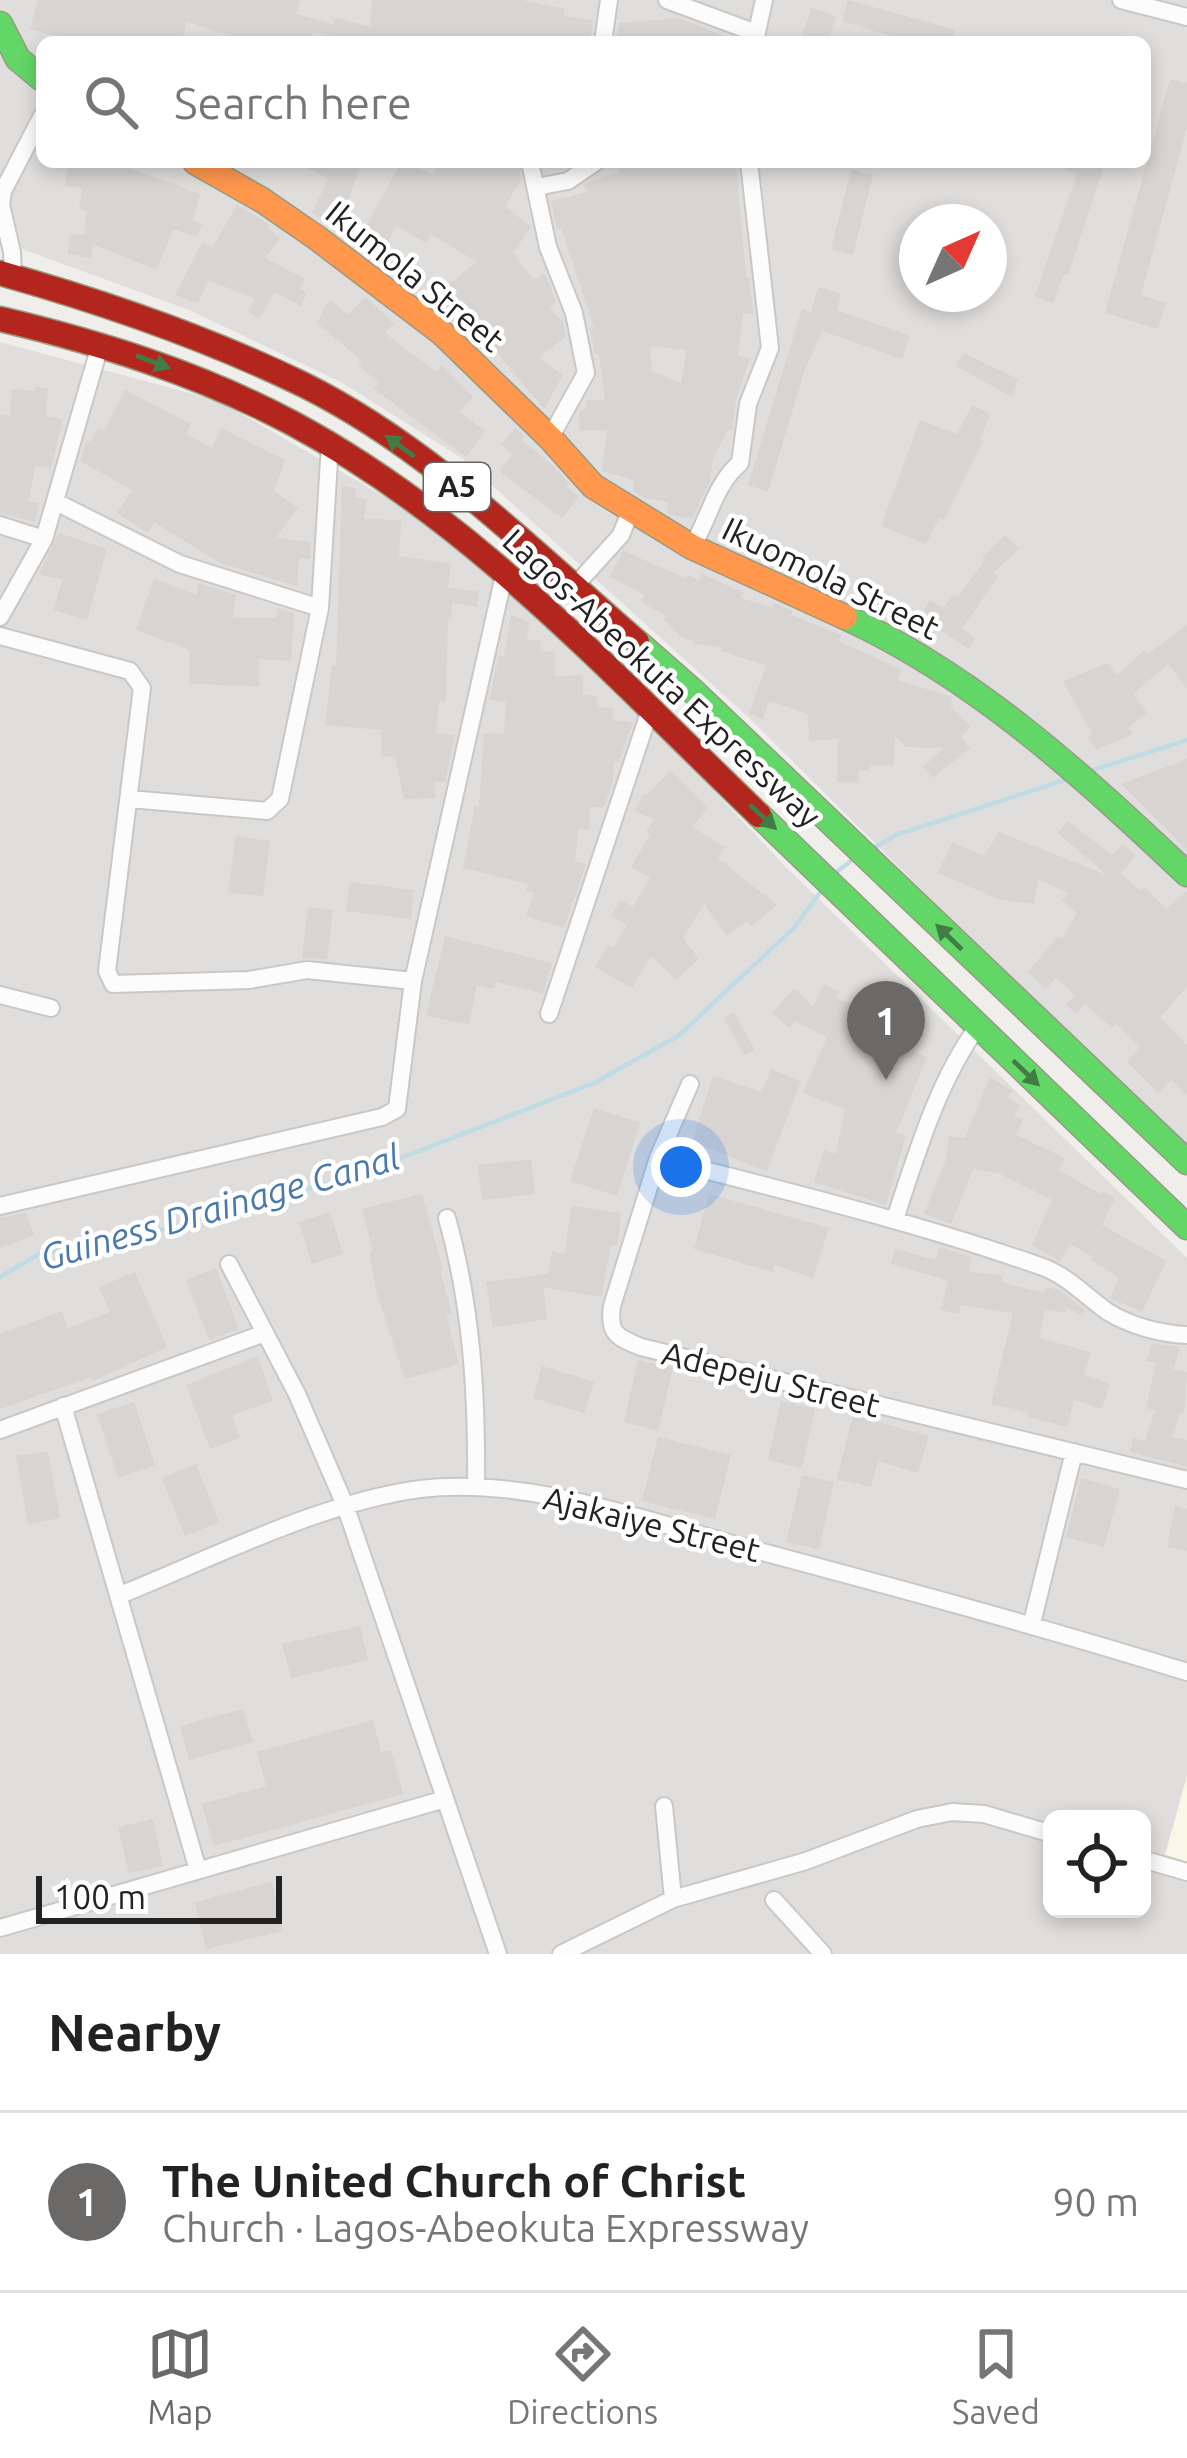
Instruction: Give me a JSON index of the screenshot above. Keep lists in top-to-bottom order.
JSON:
{
  "streets": {
    "main road": [
      "Ikumola Street",
      "A5",
      "Ikuomola Street",
      "Lagos-Abeokuta Expressway"
    ],
    "street": ["Adepeju Street", "Ajakaiye Street"]
  },
  "crossings": [
    ["Ikumola Street", "Ikuomola Street"]
  ],
  "water": ["Guiness Drainage Canal"],
  "scale_bar": "100 m",
  "north": "top right",
  "page": {
    "search": "Search here",
    "pins": "1",
    "scale": "100 m",
    "heading": "Nearby",
    "list": [
      {
        "mark": "1",
        "name": "The United Church of Christ",
        "note": "Church · Lagos-Abeokuta Expressway",
        "value": "90 m"
      }
    ],
    "nav": ["Map", "Directions", "Saved"]
  }
}
